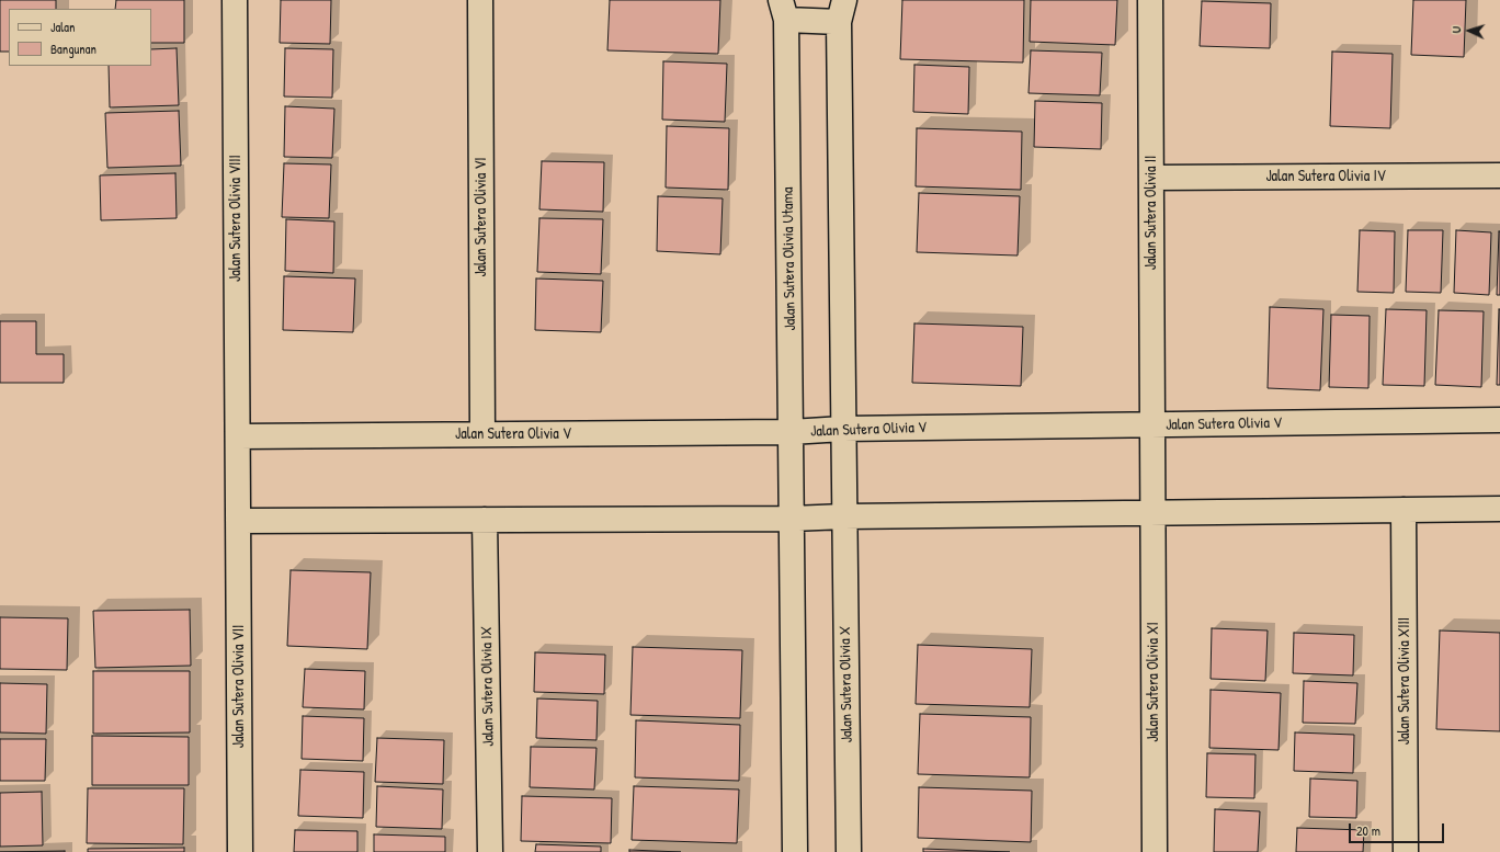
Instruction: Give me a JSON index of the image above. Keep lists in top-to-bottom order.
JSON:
{
  "streets": {
    "street": [
      "Jalan Sutera Olivia IV",
      "Jalan Sutera Olivia II",
      "Jalan Sutera Olivia VI",
      "Jalan Sutera Olivia VIII",
      "Jalan Sutera Olivia Utama",
      "Jalan Sutera Olivia V",
      "Jalan Sutera Olivia XIII",
      "Jalan Sutera Olivia XI",
      "Jalan Sutera Olivia X",
      "Jalan Sutera Olivia VII",
      "Jalan Sutera Olivia IX"
    ]
  },
  "crossings": [
    ["Jalan Sutera Olivia IV", "Jalan Sutera Olivia II"],
    ["Jalan Sutera Olivia II", "Jalan Sutera Olivia V"],
    ["Jalan Sutera Olivia II", "Jalan Sutera Olivia XI"],
    ["Jalan Sutera Olivia VI", "Jalan Sutera Olivia V"],
    ["Jalan Sutera Olivia VIII", "Jalan Sutera Olivia V"],
    ["Jalan Sutera Olivia VIII", "Jalan Sutera Olivia VII"],
    ["Jalan Sutera Olivia Utama", "Jalan Sutera Olivia V"]
  ],
  "legend": ["Jalan", "Bangunan"],
  "scale_bar": "20 m",
  "north": "left"
}
